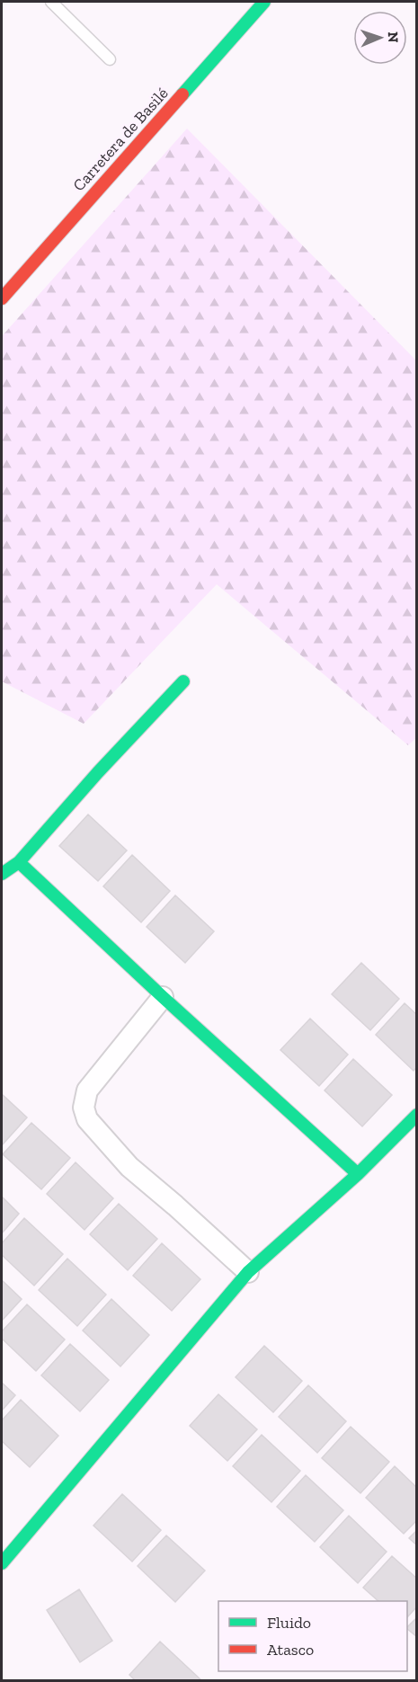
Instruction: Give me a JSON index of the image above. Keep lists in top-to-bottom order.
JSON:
{
  "streets": {
    "street": ["Carretera de Basilé"]
  },
  "legend": ["Fluido", "Atasco"],
  "north": "right"
}
